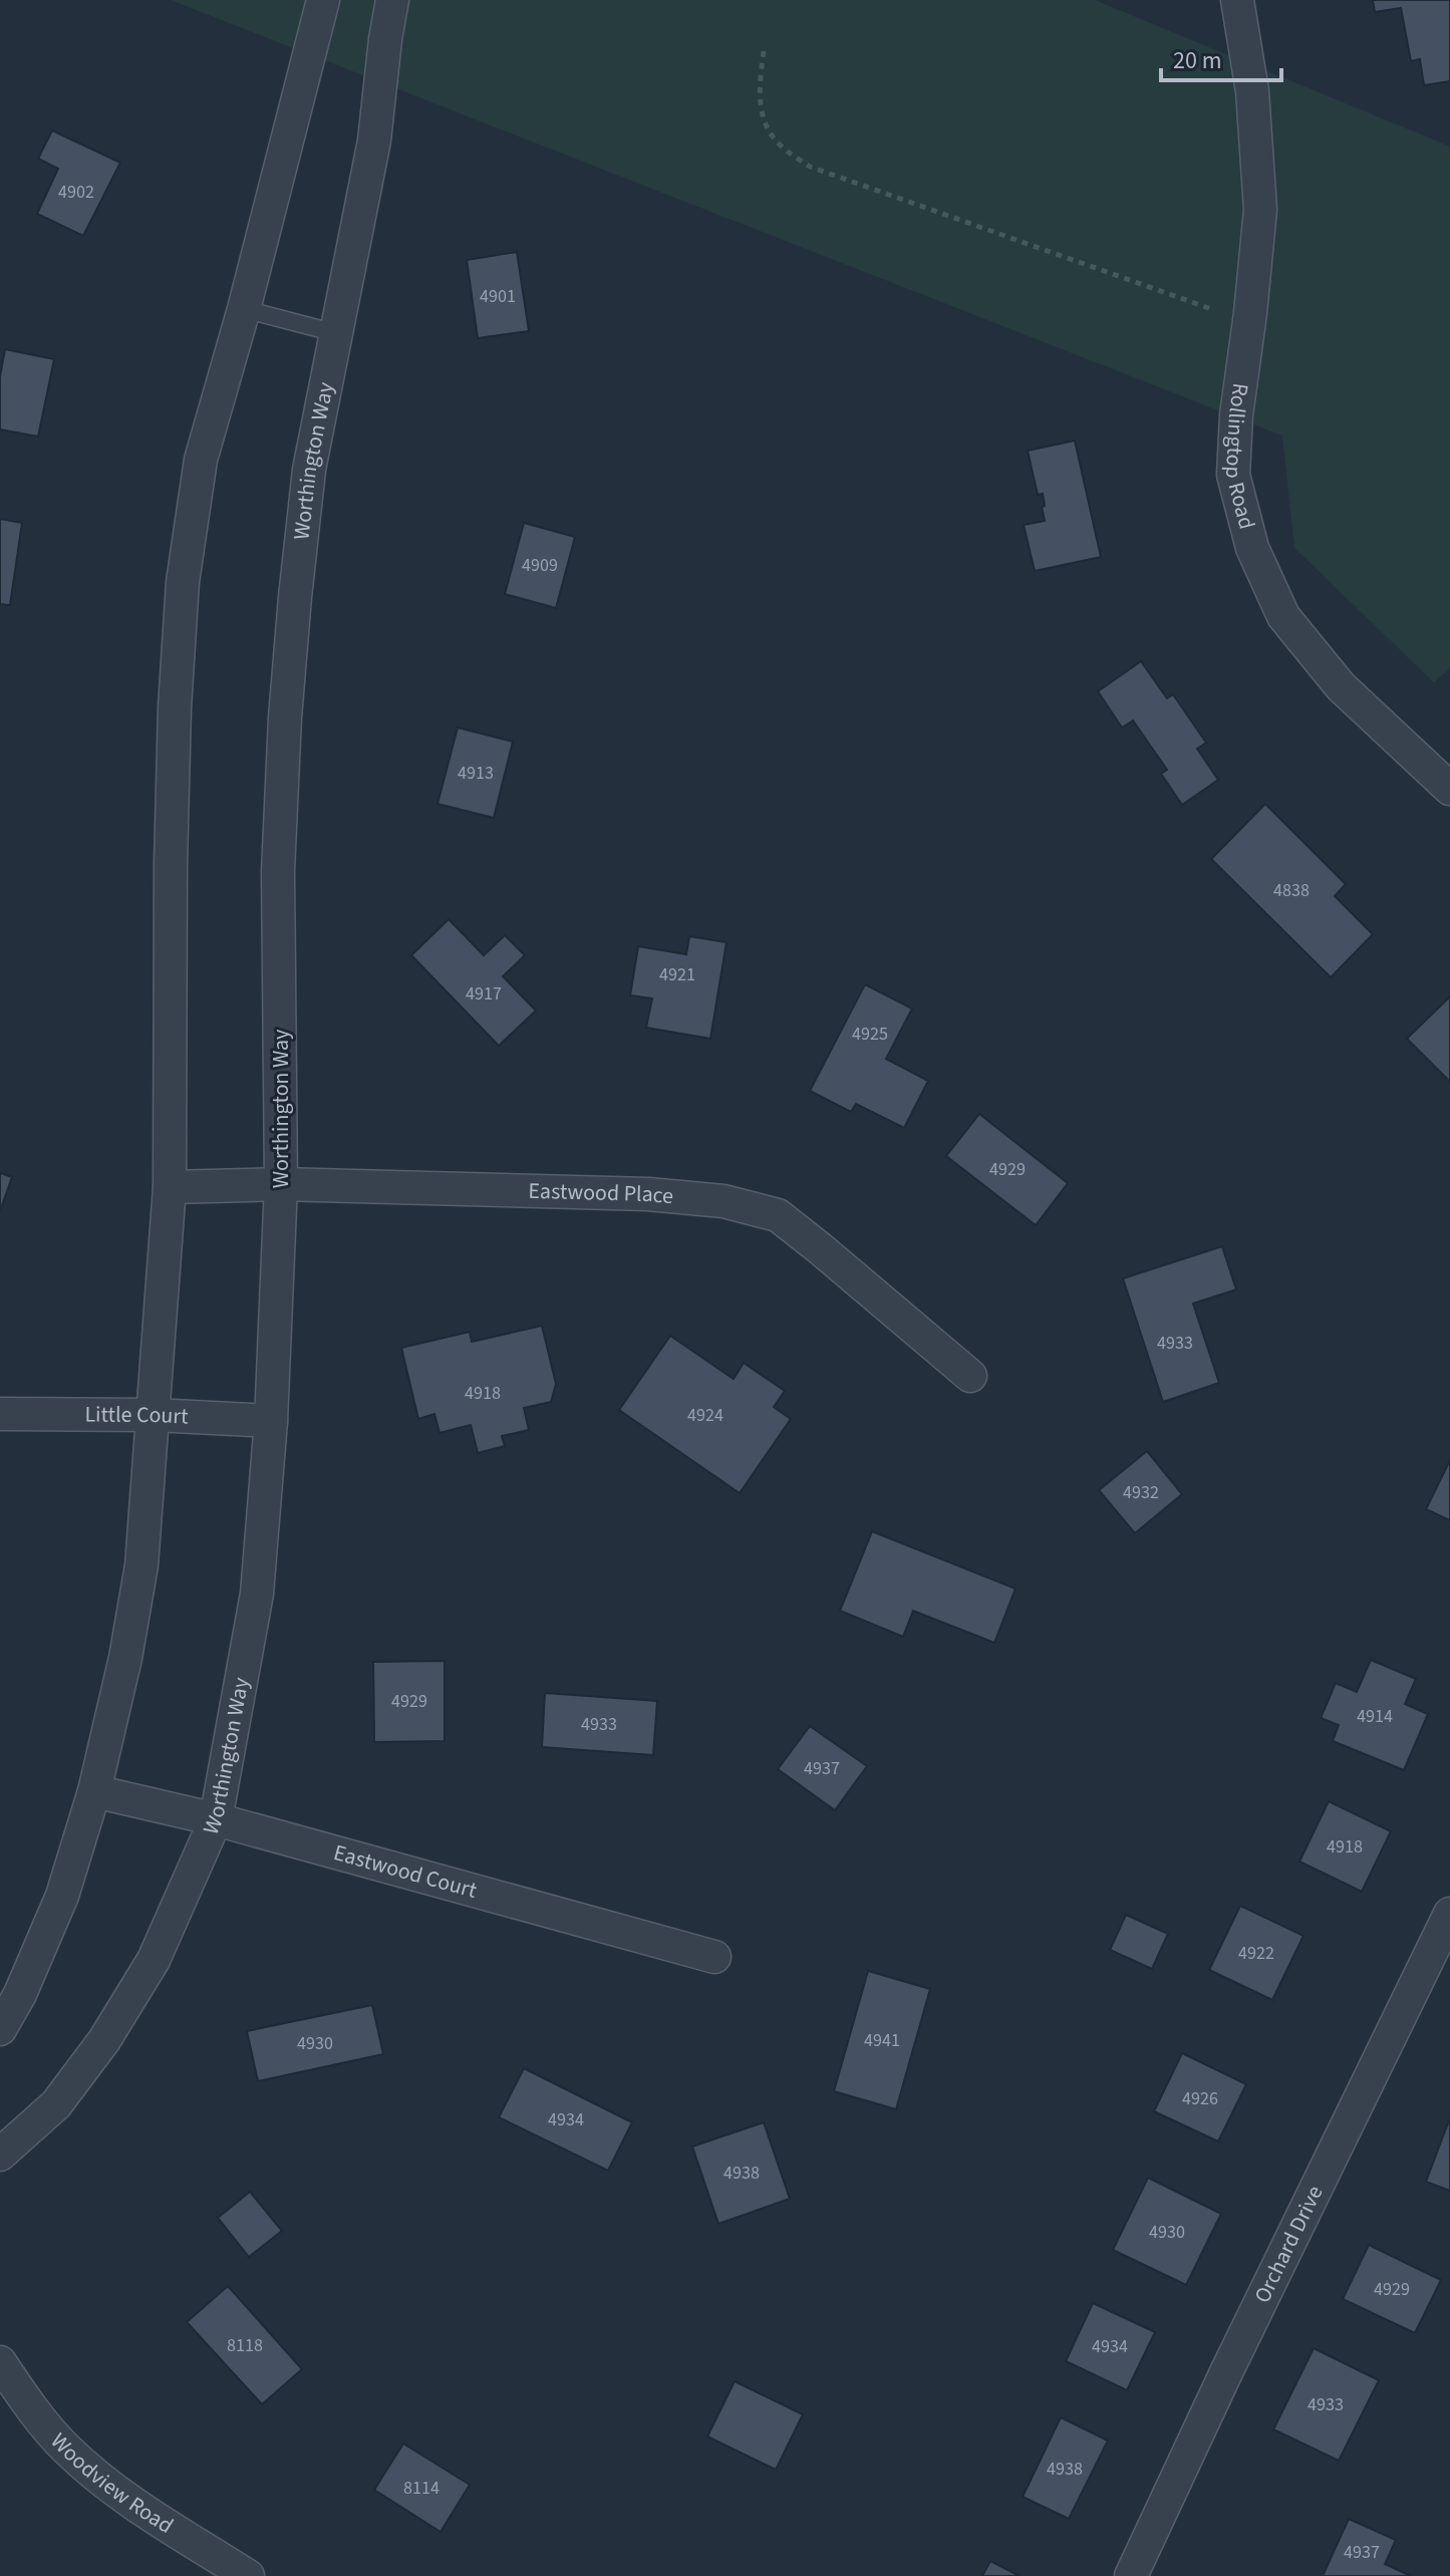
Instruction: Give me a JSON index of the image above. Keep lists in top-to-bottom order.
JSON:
{
  "streets": {
    "street": [
      "Rollingtop Road",
      "Worthington Way",
      "Eastwood Place",
      "Little Court",
      "Eastwood Court",
      "Orchard Drive",
      "Woodview Road"
    ]
  },
  "crossings": [
    ["Worthington Way", "Eastwood Place"],
    ["Worthington Way", "Little Court"],
    ["Worthington Way", "Eastwood Court"]
  ],
  "house_numbers": [
    "4902",
    "4901",
    "4909",
    "4913",
    "4838",
    "4921",
    "4917",
    "4925",
    "4929",
    "4933",
    "4918",
    "4924",
    "4932",
    "4929",
    "4914",
    "4933",
    "4937",
    "4918",
    "4922",
    "4941",
    "4930",
    "4926",
    "4934",
    "4938",
    "4930",
    "4929",
    "8118",
    "4934",
    "4933",
    "4938",
    "8114",
    "4937"
  ],
  "scale_bar": "20 m"
}
